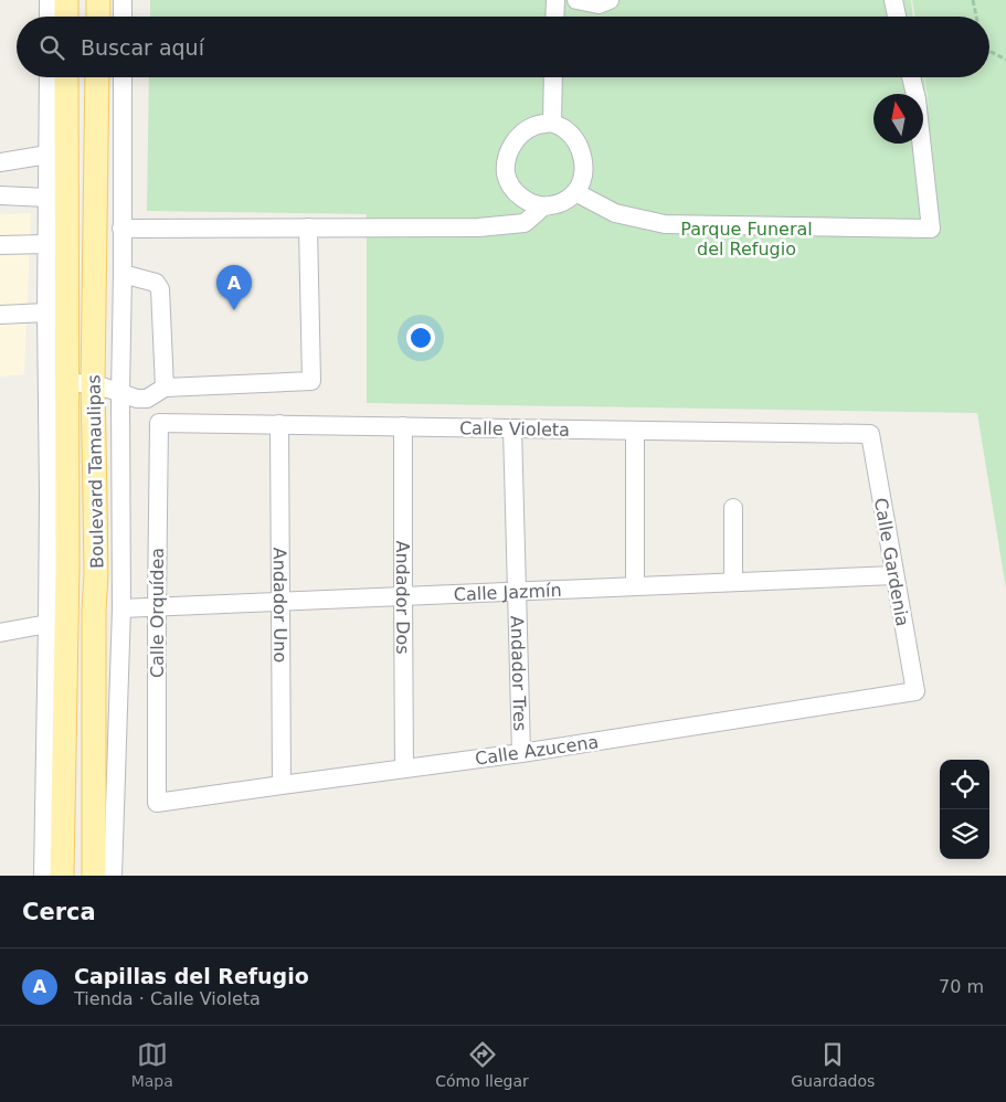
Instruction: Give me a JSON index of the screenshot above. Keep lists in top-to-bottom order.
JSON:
{
  "streets": {
    "main road": ["Boulevard Tamaulipas"],
    "street": [
      "Calle Violeta",
      "Calle Gardenia",
      "Calle Jazmín",
      "Andador Dos",
      "Andador Uno",
      "Calle Orquídea",
      "Andador Tres",
      "Calle Azucena"
    ]
  },
  "crossings": [
    ["Calle Violeta", "Calle Gardenia"],
    ["Calle Violeta", "Andador Dos"],
    ["Calle Violeta", "Andador Uno"],
    ["Calle Violeta", "Calle Orquídea"],
    ["Calle Violeta", "Andador Tres"],
    ["Calle Gardenia", "Calle Jazmín"],
    ["Calle Gardenia", "Calle Azucena"],
    ["Calle Jazmín", "Andador Dos"],
    ["Calle Jazmín", "Andador Uno"],
    ["Calle Jazmín", "Calle Orquídea"],
    ["Calle Jazmín", "Andador Tres"],
    ["Andador Dos", "Calle Azucena"],
    ["Andador Uno", "Calle Azucena"],
    ["Calle Orquídea", "Calle Azucena"],
    ["Andador Tres", "Calle Azucena"]
  ],
  "parks": ["Parque Funeral del Refugio"],
  "north": "top",
  "page": {
    "search": "Buscar aquí",
    "pins": "A",
    "heading": "Cerca",
    "list": [
      {
        "mark": "A",
        "name": "Capillas del Refugio",
        "note": "Tienda · Calle Violeta",
        "value": "70 m"
      }
    ],
    "nav": ["Mapa", "Cómo llegar", "Guardados"]
  }
}
